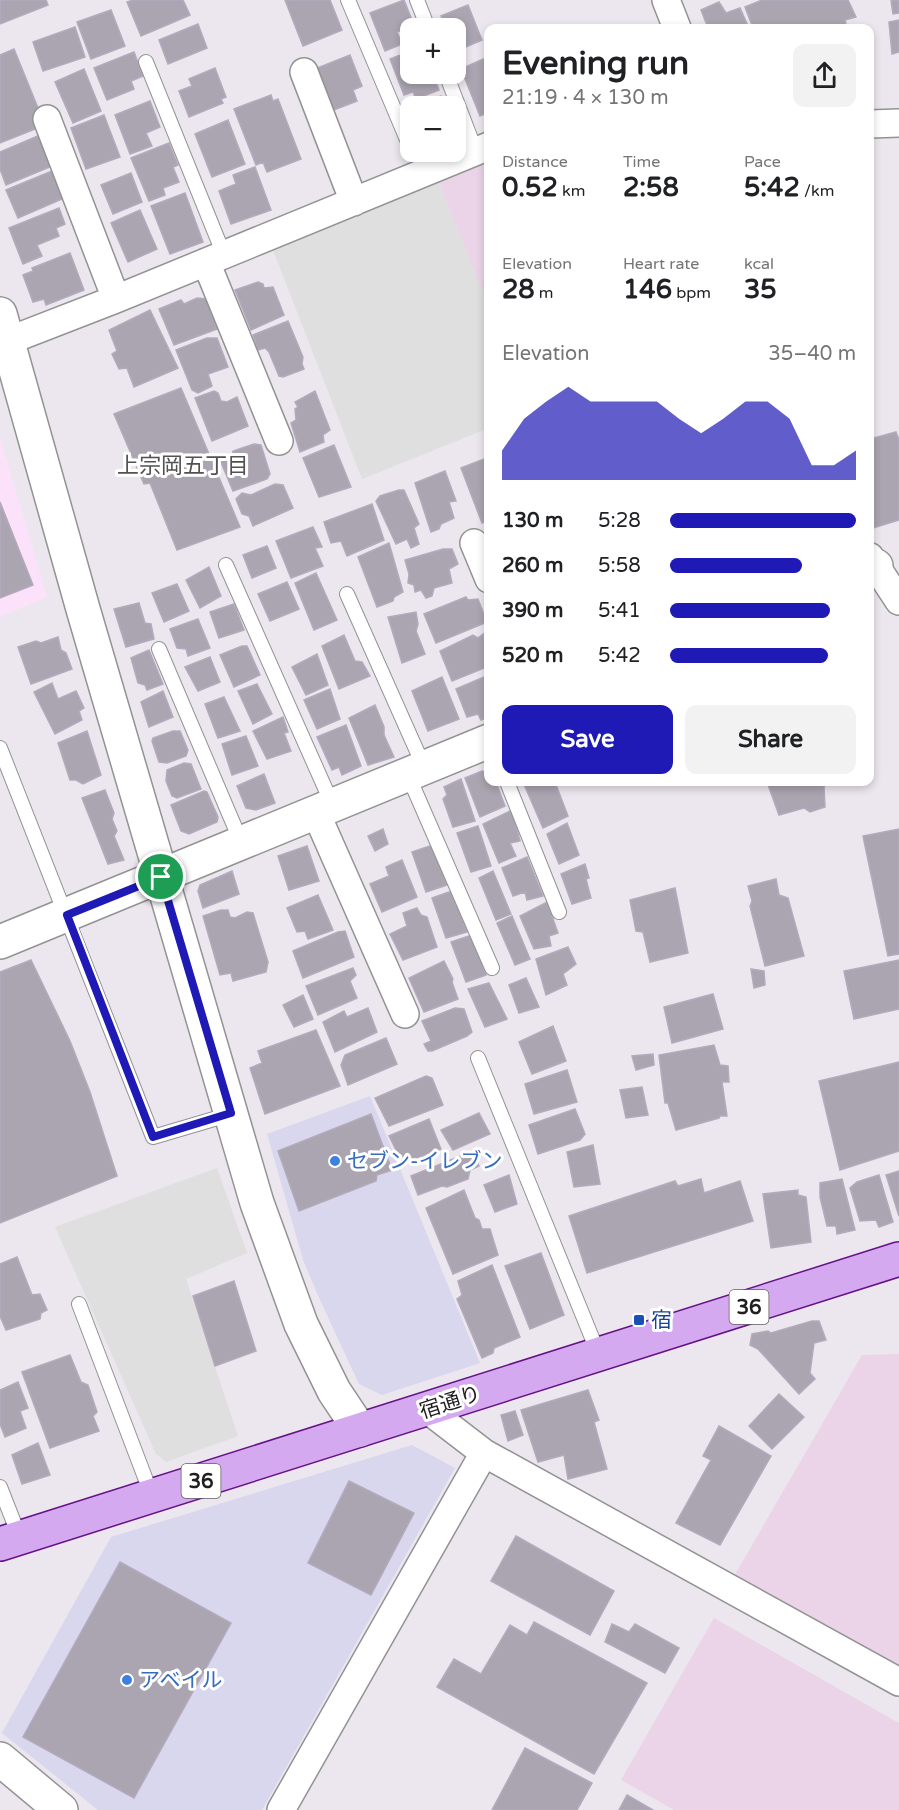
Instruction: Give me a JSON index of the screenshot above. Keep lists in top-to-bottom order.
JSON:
{
  "streets": {
    "main road": ["36", "宿通り"]
  },
  "districts": ["上宗岡五丁目"],
  "places": {
    "other": ["セブン-イレブン", "アベイル"],
    "transit": ["宿"]
  },
  "page": {
    "map_buttons": ["+", "−"],
    "heading": ["Evening run", "21:19 · 4 × 130 m"],
    "stats": [
      ["Distance", "0.52 km"],
      ["Time", "2:58"],
      ["Pace", "5:42 /km"],
      ["Elevation", "28 m"],
      ["Heart rate", "146 bpm"],
      ["kcal", "35"]
    ],
    "chart": ["Elevation", "35–40 m"],
    "list": [
      {
        "name": "130 m",
        "note": "5:28"
      },
      {
        "name": "260 m",
        "note": "5:58"
      },
      {
        "name": "390 m",
        "note": "5:41"
      },
      {
        "name": "520 m",
        "note": "5:42"
      }
    ],
    "buttons": ["Save", "Share"]
  }
}
